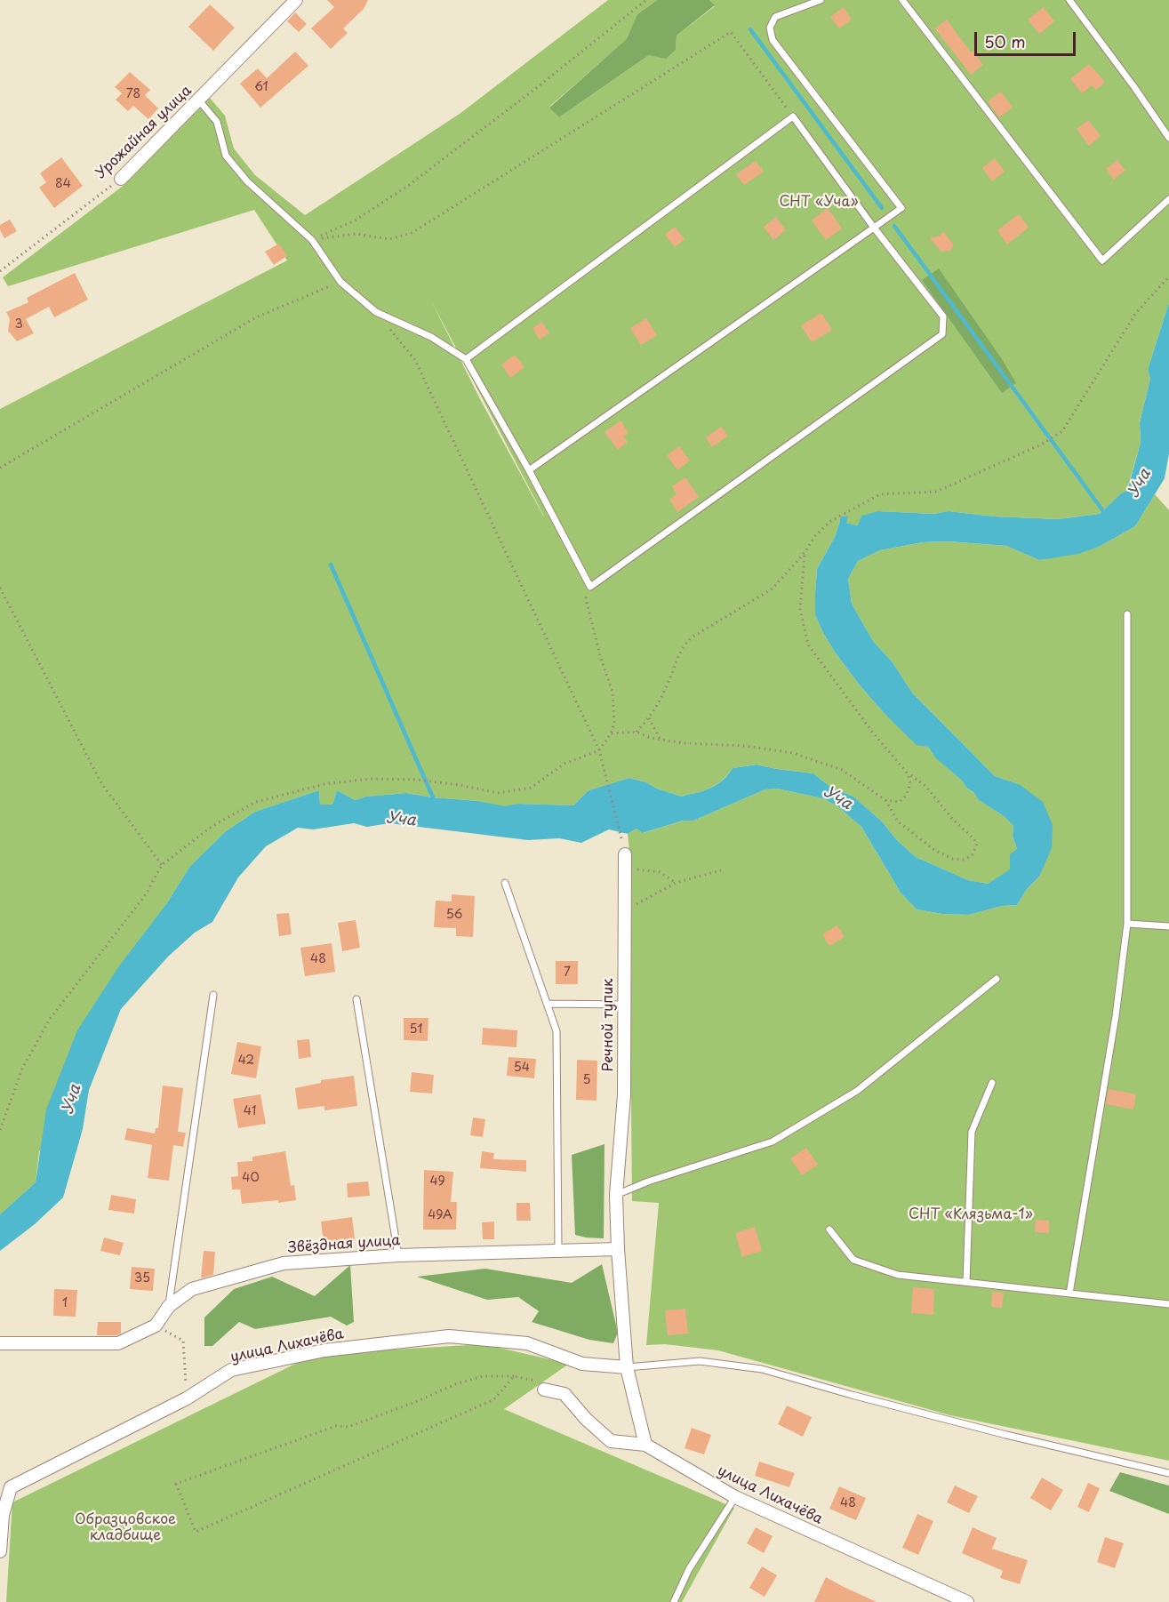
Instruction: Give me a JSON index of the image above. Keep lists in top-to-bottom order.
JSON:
{
  "streets": {
    "street": [
      "Урожайная улица",
      "Речной тупик",
      "Звёздная улица",
      "улица Лихачёва"
    ]
  },
  "crossings": [
    ["Речной тупик", "Звёздная улица"],
    ["Речной тупик", "улица Лихачёва"]
  ],
  "water": ["Уча"],
  "parks": ["СНТ «Уча»", "СНТ «Клязьма-1»", "Образцовское кладбище"],
  "house_numbers": [
    "61",
    "78",
    "84",
    "3",
    "56",
    "48",
    "7",
    "51",
    "42",
    "54",
    "5",
    "41",
    "40",
    "49",
    "49А",
    "35",
    "1",
    "48"
  ],
  "scale_bar": "50 m"
}
